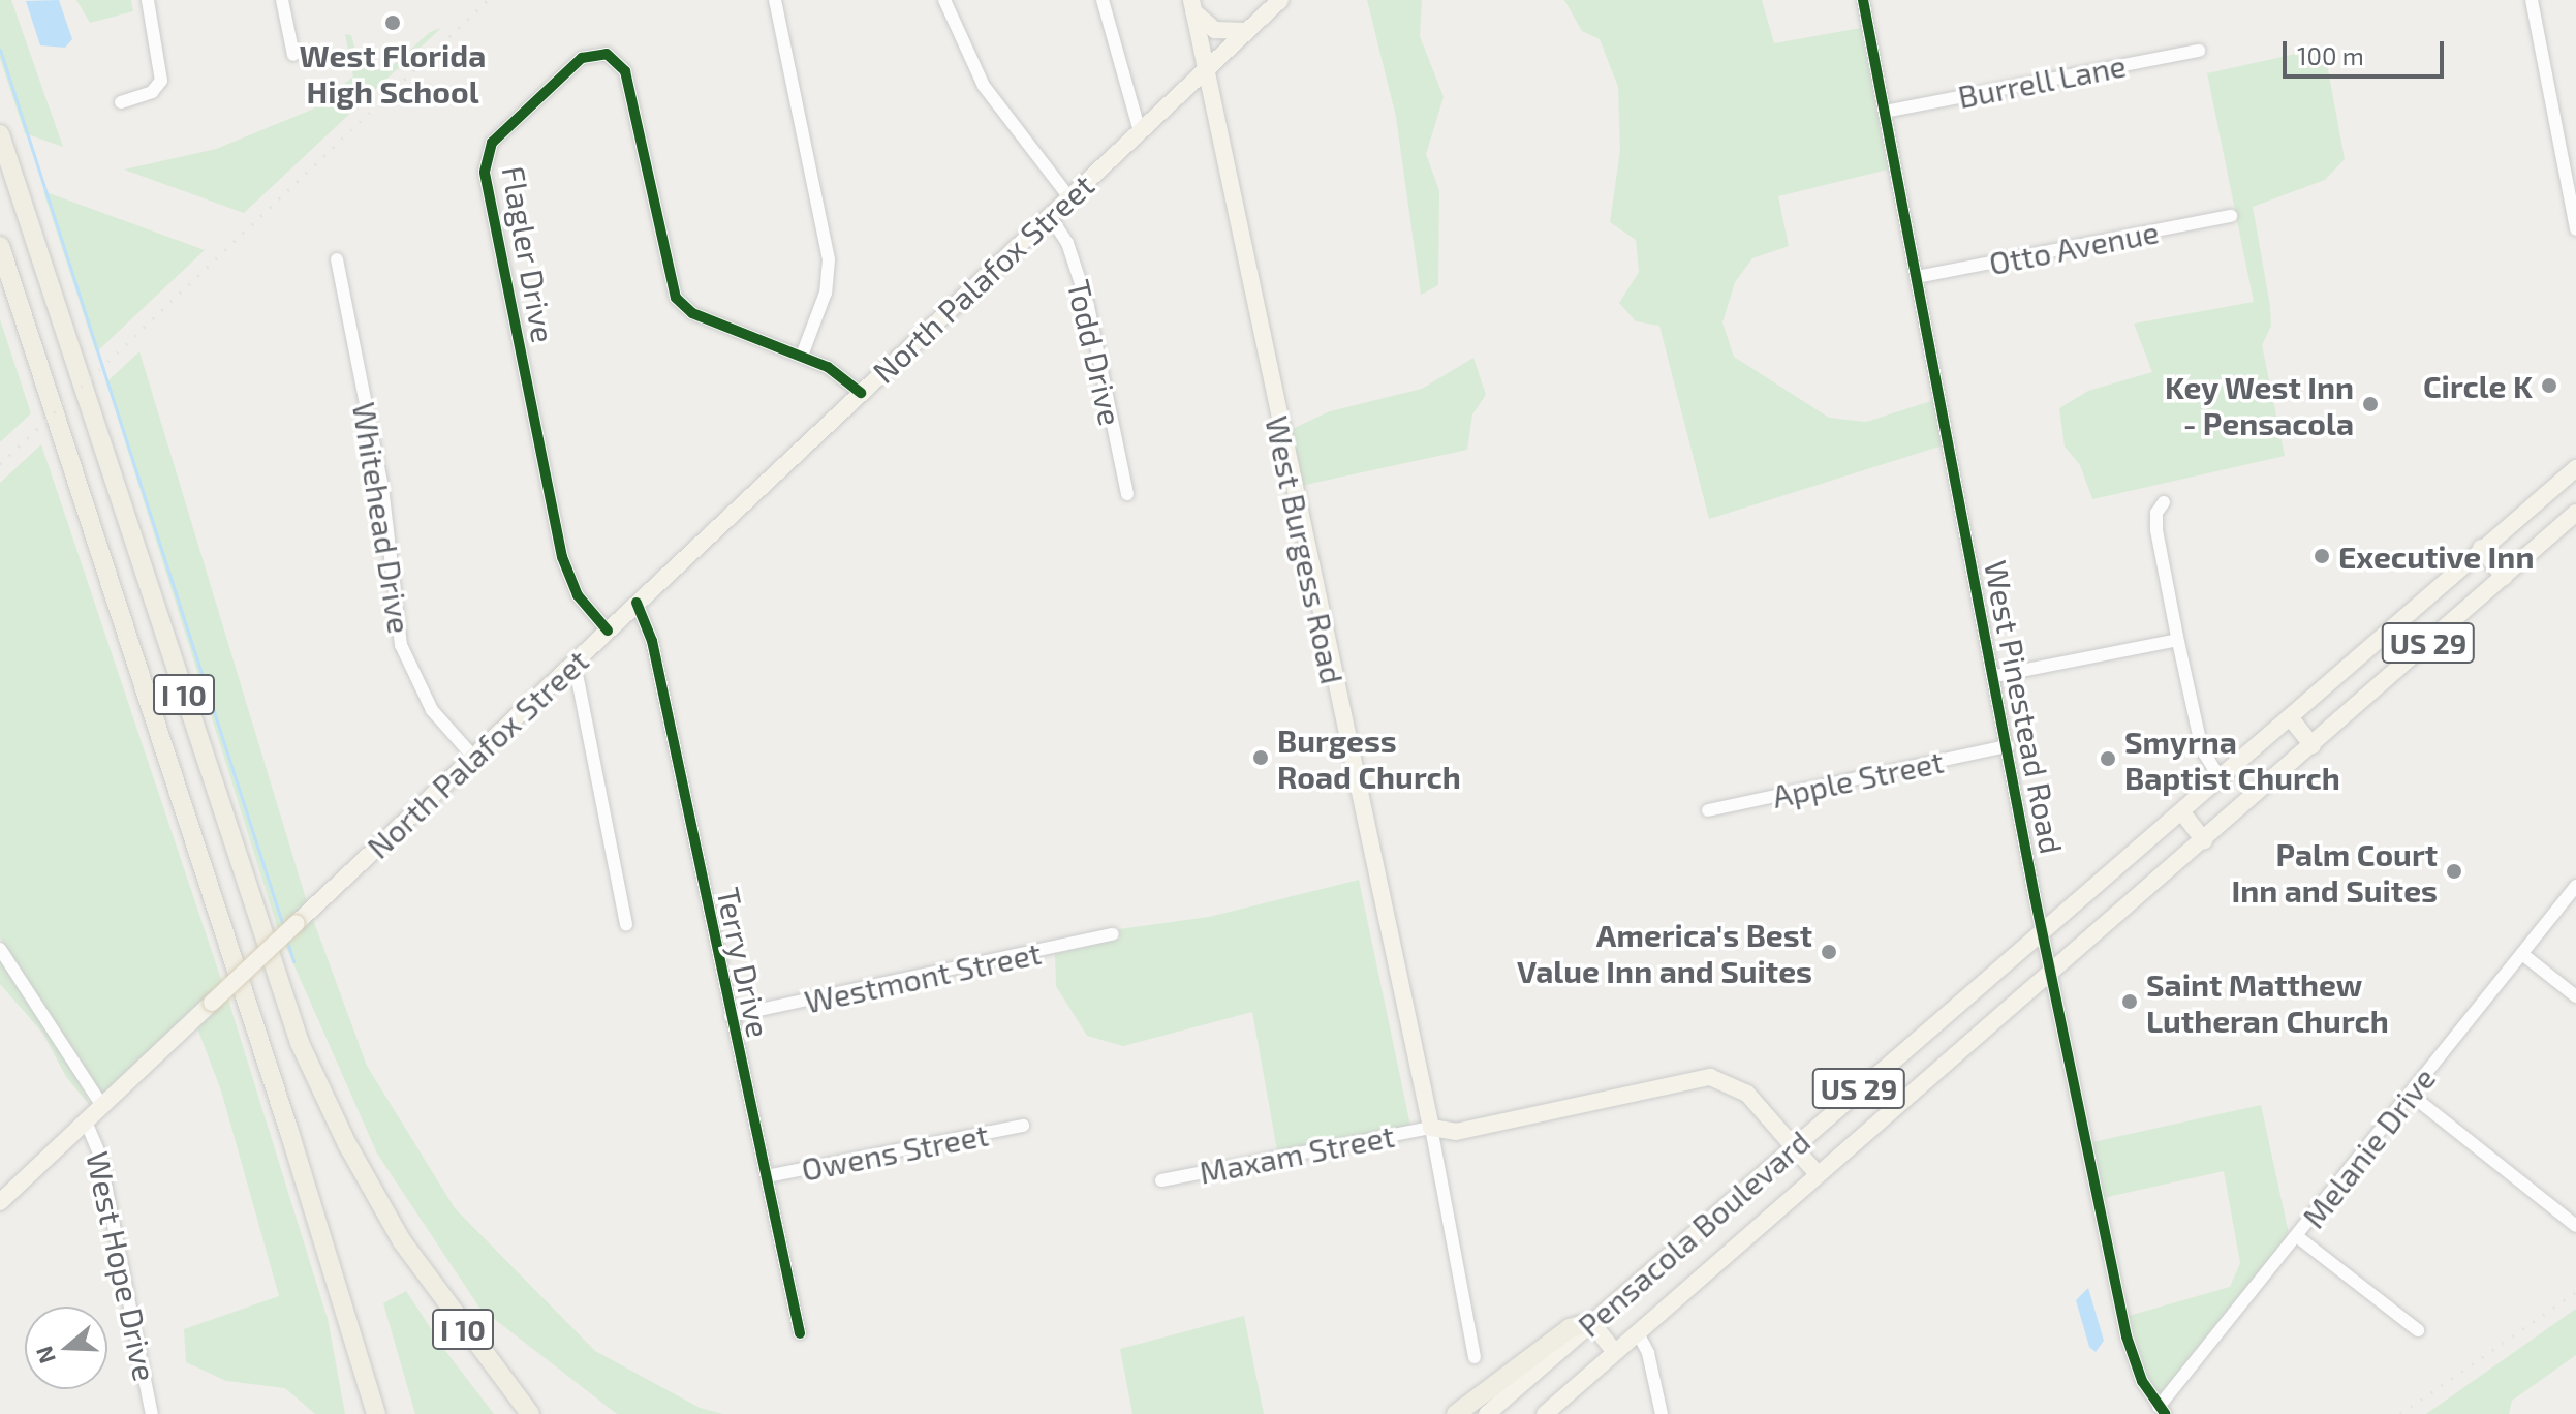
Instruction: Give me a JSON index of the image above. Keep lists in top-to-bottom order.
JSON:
{
  "streets": {
    "highway": ["I 10"],
    "main road": [
      "North Palafox Street",
      "West Burgess Road",
      "US 29",
      "Pensacola Boulevard"
    ],
    "street": [
      "Burrell Lane",
      "Otto Avenue",
      "Flagler Drive",
      "Todd Drive",
      "Whitehead Drive",
      "West Pinestead Road",
      "Apple Street",
      "Terry Drive",
      "Westmont Street",
      "Melanie Drive",
      "Owens Street",
      "Maxam Street",
      "West Hope Drive"
    ]
  },
  "crossings": [
    ["Burrell Lane", "West Pinestead Road"],
    ["Otto Avenue", "West Pinestead Road"],
    ["Flagler Drive", "North Palafox Street"],
    ["North Palafox Street", "Todd Drive"],
    ["North Palafox Street", "Whitehead Drive"],
    ["North Palafox Street", "West Burgess Road"],
    ["North Palafox Street", "Terry Drive"],
    ["North Palafox Street", "West Hope Drive"],
    ["West Burgess Road", "Maxam Street"],
    ["West Pinestead Road", "Apple Street"],
    ["West Pinestead Road", "Melanie Drive"],
    ["West Pinestead Road", "Pensacola Boulevard"],
    ["Terry Drive", "Westmont Street"],
    ["Terry Drive", "Owens Street"]
  ],
  "places": [
    "West Florida High School",
    "Circle K",
    "Key West Inn - Pensacola",
    "Executive Inn",
    "Burgess Road Church",
    "Smyrna Baptist Church",
    "Palm Court Inn and Suites",
    "America's Best Value Inn and Suites",
    "Saint Matthew Lutheran Church"
  ],
  "scale_bar": "100 m",
  "north": "left"
}
